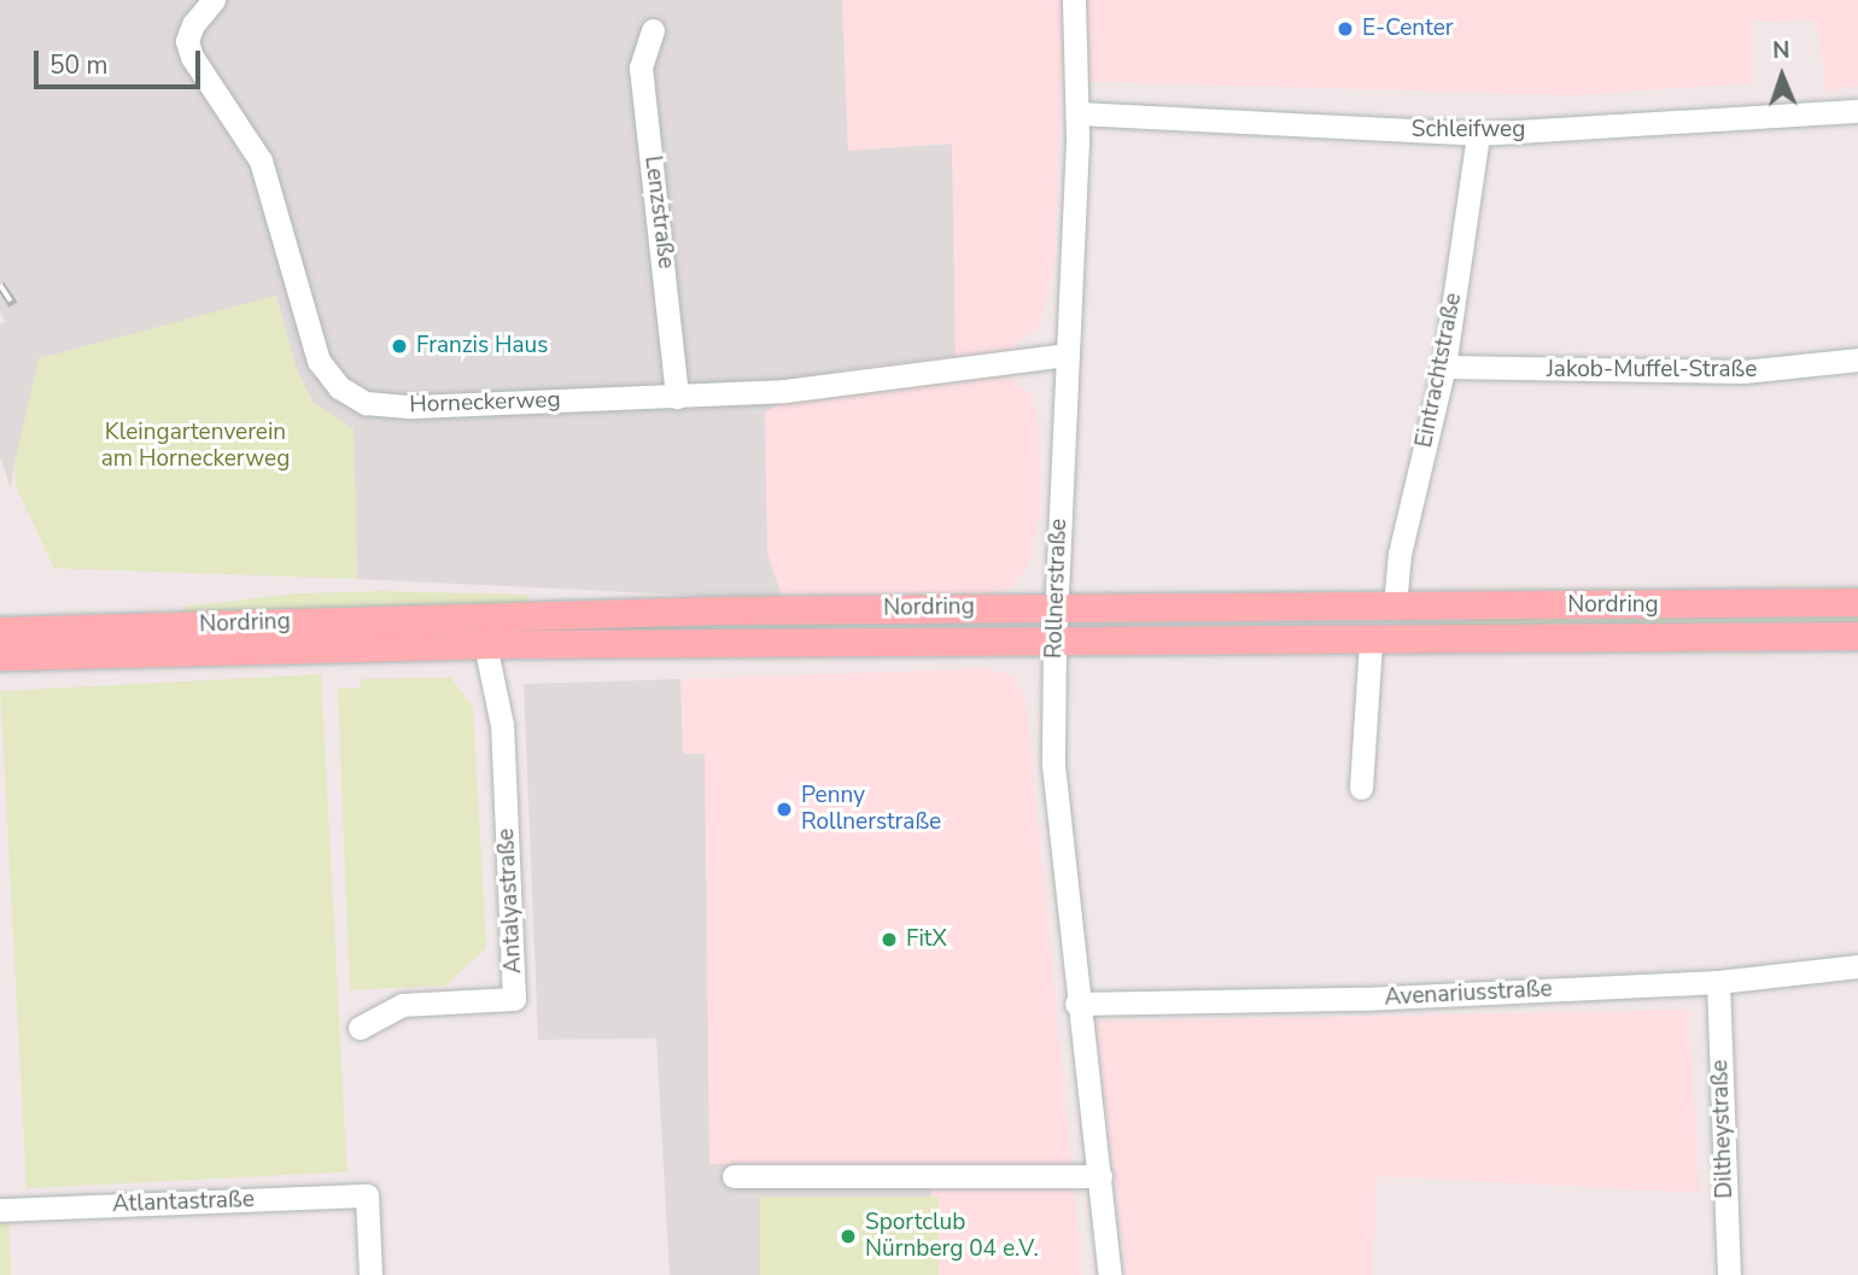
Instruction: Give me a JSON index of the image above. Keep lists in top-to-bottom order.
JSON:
{
  "streets": {
    "main road": ["Nordring"],
    "street": [
      "Schleifweg",
      "Lenzstraße",
      "Eintrachtstraße",
      "Jakob-Muffel-Straße",
      "Horneckerweg",
      "Rollnerstraße",
      "Antalyastraße",
      "Avenariusstraße",
      "Diltheystraße",
      "Atlantastraße"
    ]
  },
  "crossings": [
    ["Schleifweg", "Eintrachtstraße"],
    ["Schleifweg", "Rollnerstraße"],
    ["Lenzstraße", "Horneckerweg"],
    ["Eintrachtstraße", "Jakob-Muffel-Straße"],
    ["Eintrachtstraße", "Nordring"],
    ["Horneckerweg", "Rollnerstraße"],
    ["Rollnerstraße", "Nordring"],
    ["Rollnerstraße", "Avenariusstraße"],
    ["Nordring", "Antalyastraße"],
    ["Avenariusstraße", "Diltheystraße"]
  ],
  "parks": ["Kleingartenverein am Horneckerweg"],
  "places": [
    "E-Center",
    "Franzis Haus",
    "Penny Rollnerstraße",
    "FitX",
    "Sportclub Nürnberg 04 e.V."
  ],
  "scale_bar": "50 m",
  "north": "top"
}
